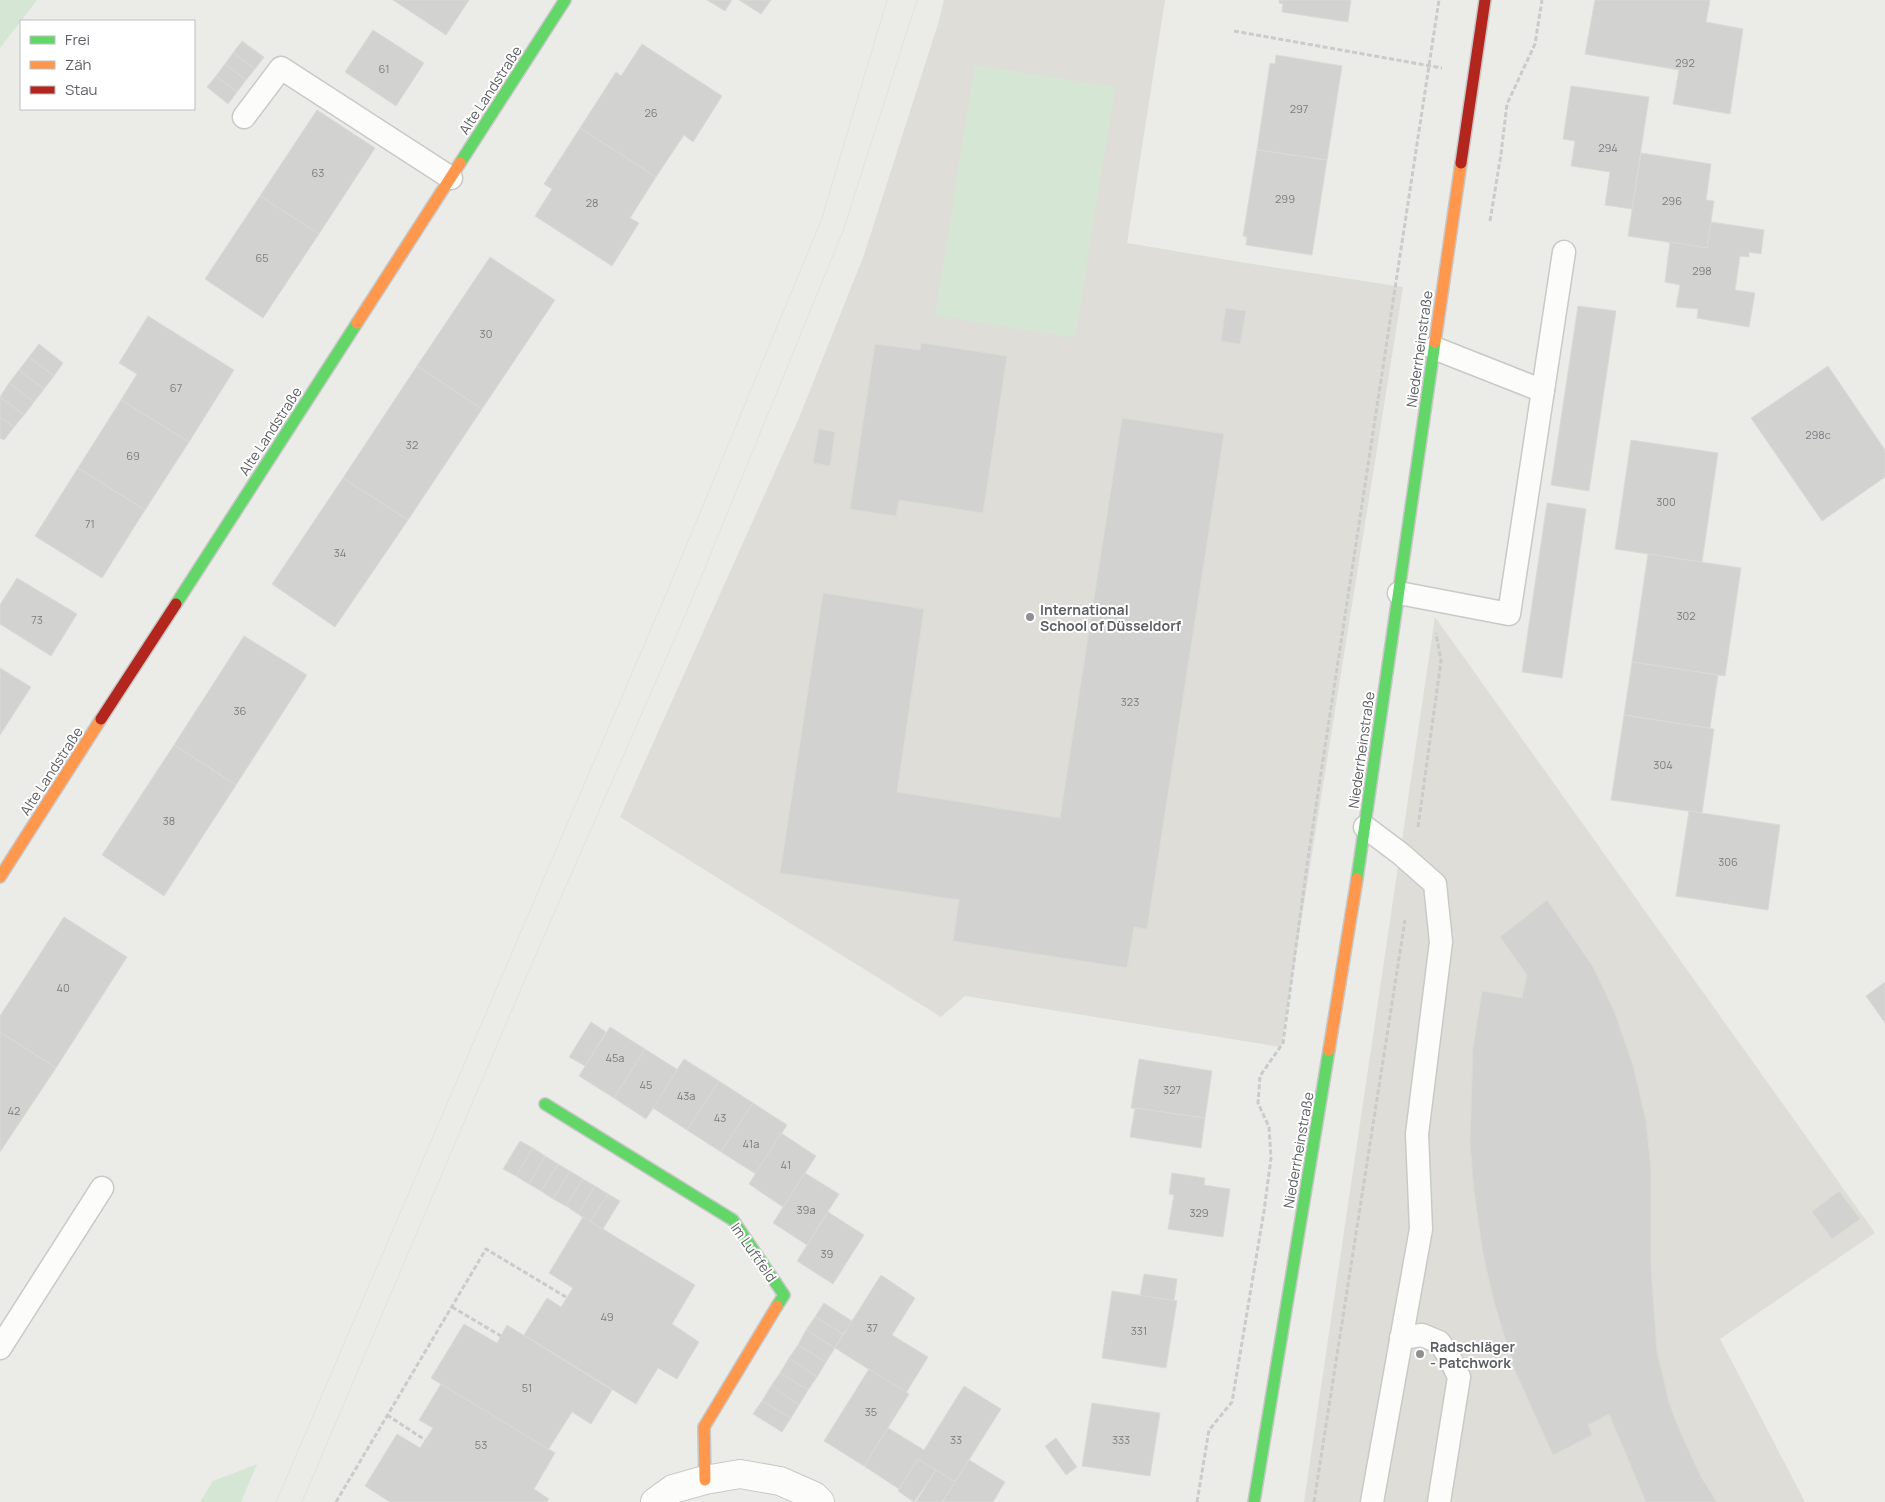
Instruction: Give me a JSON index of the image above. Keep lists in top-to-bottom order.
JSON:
{
  "streets": {
    "street": ["Alte Landstraße", "Niederrheinstraße", "Im Luftfeld"]
  },
  "places": ["International School of Düsseldorf", "Radschläger - Patchwork"],
  "house_numbers": [
    "292",
    "61",
    "297",
    "26",
    "294",
    "63",
    "299",
    "296",
    "28",
    "65",
    "298",
    "30",
    "67",
    "298c",
    "32",
    "69",
    "300",
    "71",
    "34",
    "302",
    "73",
    "323",
    "36",
    "304",
    "38",
    "306",
    "40",
    "45a",
    "45",
    "327",
    "43a",
    "42",
    "43",
    "41a",
    "41",
    "39a",
    "329",
    "39",
    "49",
    "37",
    "331",
    "51",
    "35",
    "33",
    "333",
    "53"
  ],
  "legend": ["Frei", "Zäh", "Stau"]
}
